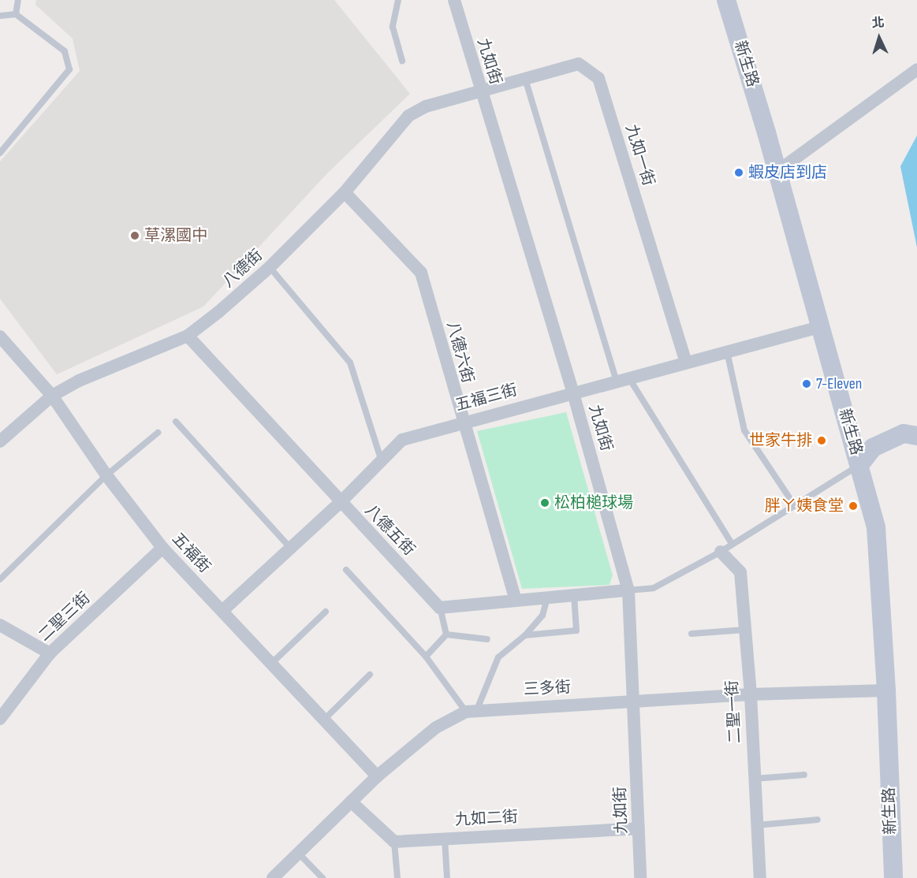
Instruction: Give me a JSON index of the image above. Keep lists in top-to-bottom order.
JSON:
{
  "streets": {
    "street": [
      "九如街",
      "新生路",
      "九如一街",
      "八德街",
      "八德六街",
      "五福三街",
      "八德五街",
      "五福街",
      "二聖三街",
      "三多街",
      "二聖一街",
      "九如二街"
    ]
  },
  "crossings": [
    ["九如街", "九如一街"],
    ["九如街", "八德街"],
    ["九如街", "五福三街"],
    ["九如街", "三多街"],
    ["九如街", "九如二街"],
    ["新生路", "五福三街"],
    ["新生路", "三多街"],
    ["九如一街", "八德街"],
    ["九如一街", "五福三街"],
    ["八德街", "八德六街"],
    ["八德街", "八德五街"],
    ["八德街", "五福街"],
    ["八德六街", "五福三街"],
    ["五福三街", "八德五街"],
    ["五福三街", "五福街"],
    ["五福街", "二聖三街"],
    ["五福街", "三多街"],
    ["三多街", "二聖一街"]
  ],
  "places": [
    "蝦皮店到店",
    "草漯國中",
    "7-Eleven",
    "世家牛排",
    "松柏槌球場",
    "胖ㄚ姨食堂"
  ],
  "north": "top"
}
